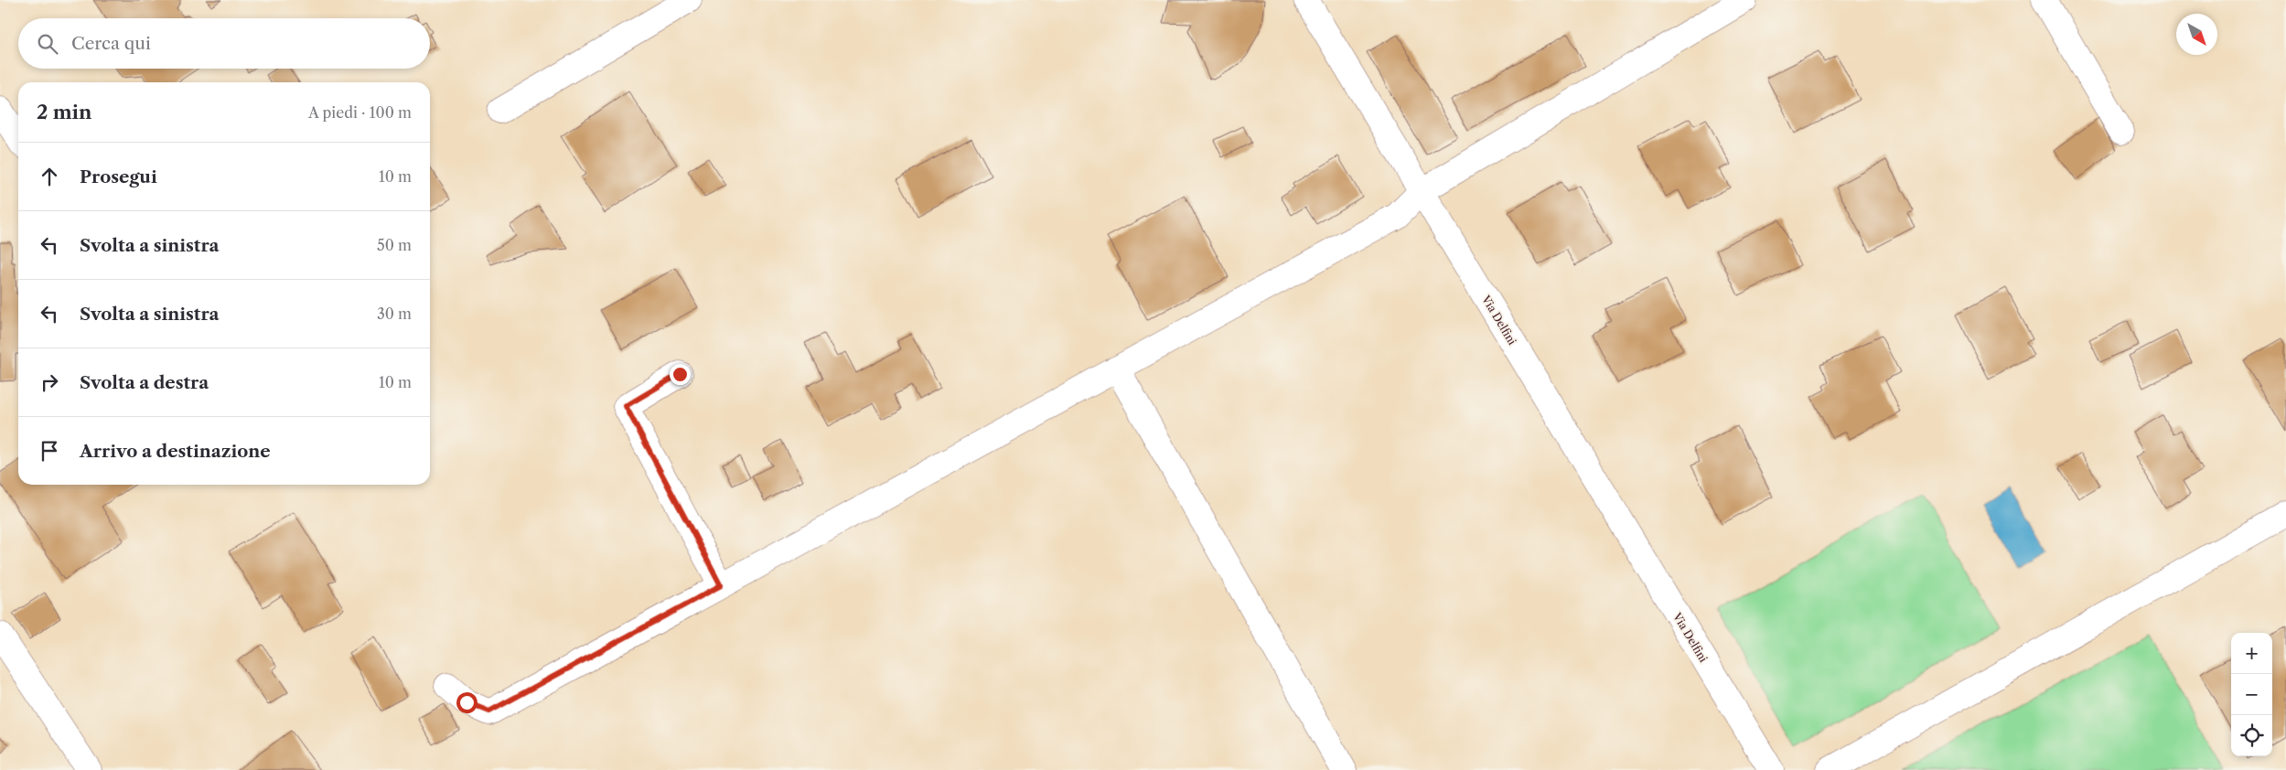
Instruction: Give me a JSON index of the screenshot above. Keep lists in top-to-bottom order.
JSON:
{
  "streets": {
    "street": ["Via Delfini"]
  },
  "north": "bottom right",
  "page": {
    "search": "Cerca qui",
    "heading": ["2 min", "A piedi · 100 m"],
    "list": [
      ["Prosegui", "10 m"],
      ["Svolta a sinistra", "50 m"],
      ["Svolta a sinistra", "30 m"],
      ["Svolta a destra", "10 m"],
      "Arrivo a destinazione"
    ],
    "map_buttons": ["+", "−"]
  }
}
